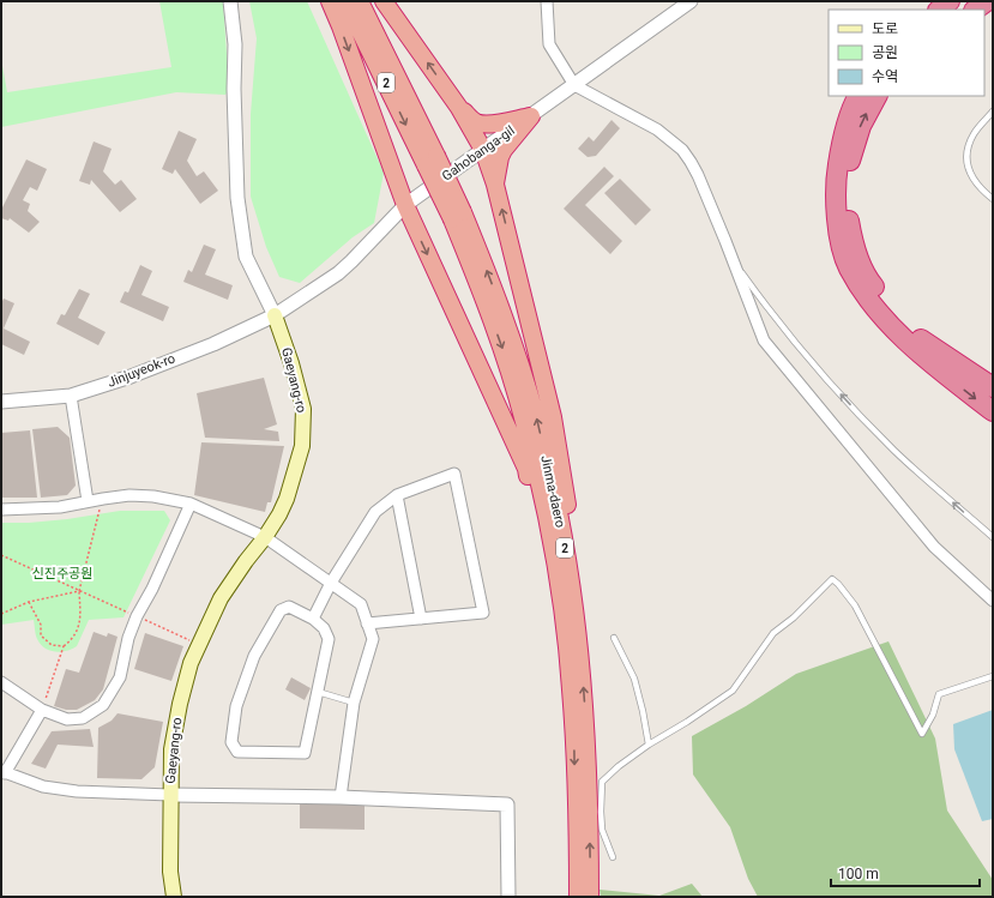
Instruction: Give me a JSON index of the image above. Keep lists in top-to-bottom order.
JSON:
{
  "streets": {
    "highway": ["2", "Jinma-daero"],
    "main road": ["Gaeyang-ro"],
    "street": ["Gahobanga-gil", "Jinjuyeok-ro"]
  },
  "crossings": [
    ["2", "Jinma-daero"],
    ["Gahobanga-gil", "Jinjuyeok-ro"],
    ["Gahobanga-gil", "Gaeyang-ro"],
    ["Jinjuyeok-ro", "Gaeyang-ro"]
  ],
  "parks": ["신진주공원"],
  "legend": ["도로", "공원", "수역"],
  "scale_bar": "100 m"
}
